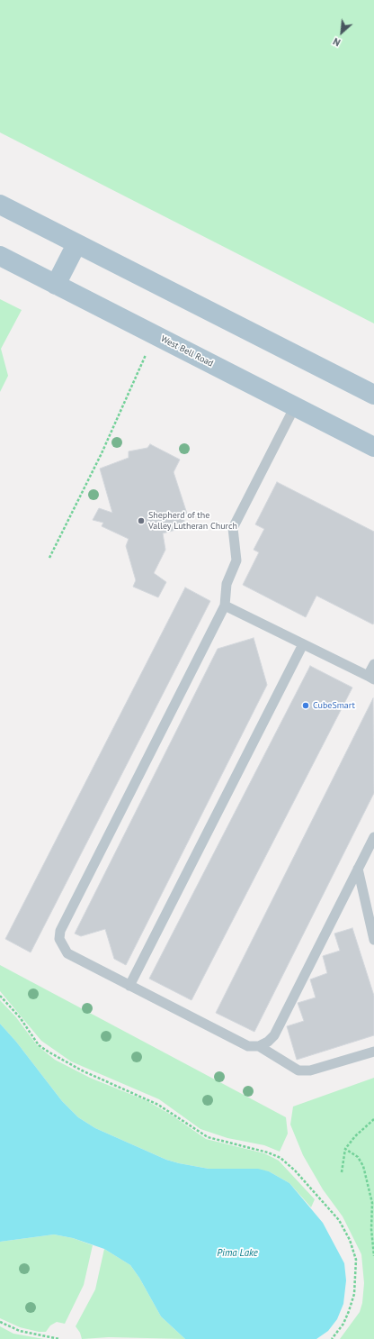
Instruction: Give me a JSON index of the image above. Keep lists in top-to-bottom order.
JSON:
{
  "streets": {
    "main road": ["West Bell Road"]
  },
  "water": ["Pima Lake"],
  "places": ["Shepherd of the Valley Lutheran Church", "CubeSmart"],
  "north": "bottom left"
}
